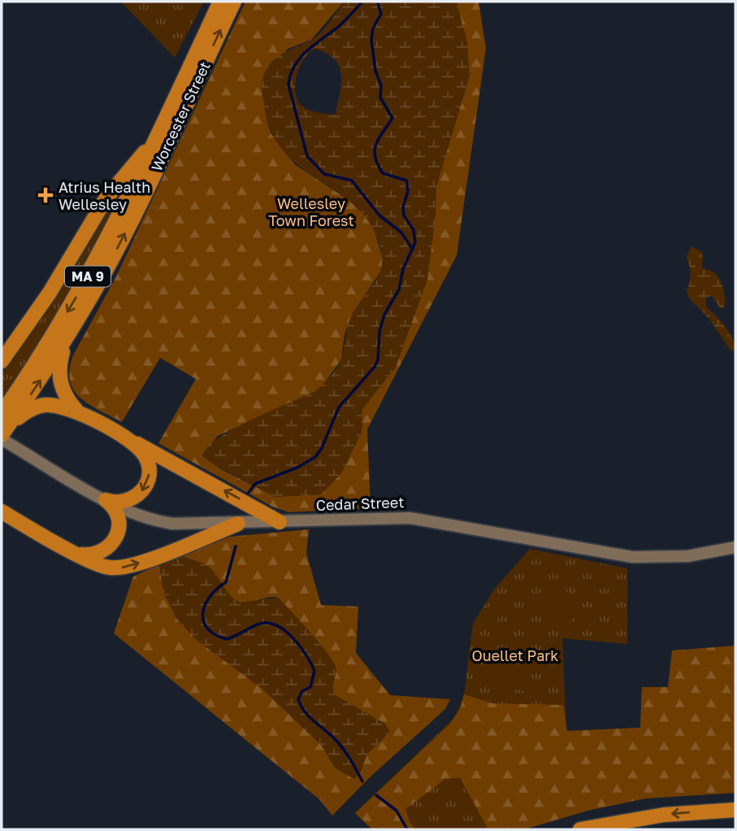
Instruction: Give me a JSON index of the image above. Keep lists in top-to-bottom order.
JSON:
{
  "streets": {
    "highway": ["Worcester Street", "MA 9"],
    "main road": ["Cedar Street"]
  },
  "crossings": [
    ["Worcester Street", "Cedar Street"]
  ],
  "parks": ["Wellesley Town Forest", "Ouellet Park"],
  "places": {
    "health": ["Atrius Health Wellesley"]
  }
}
